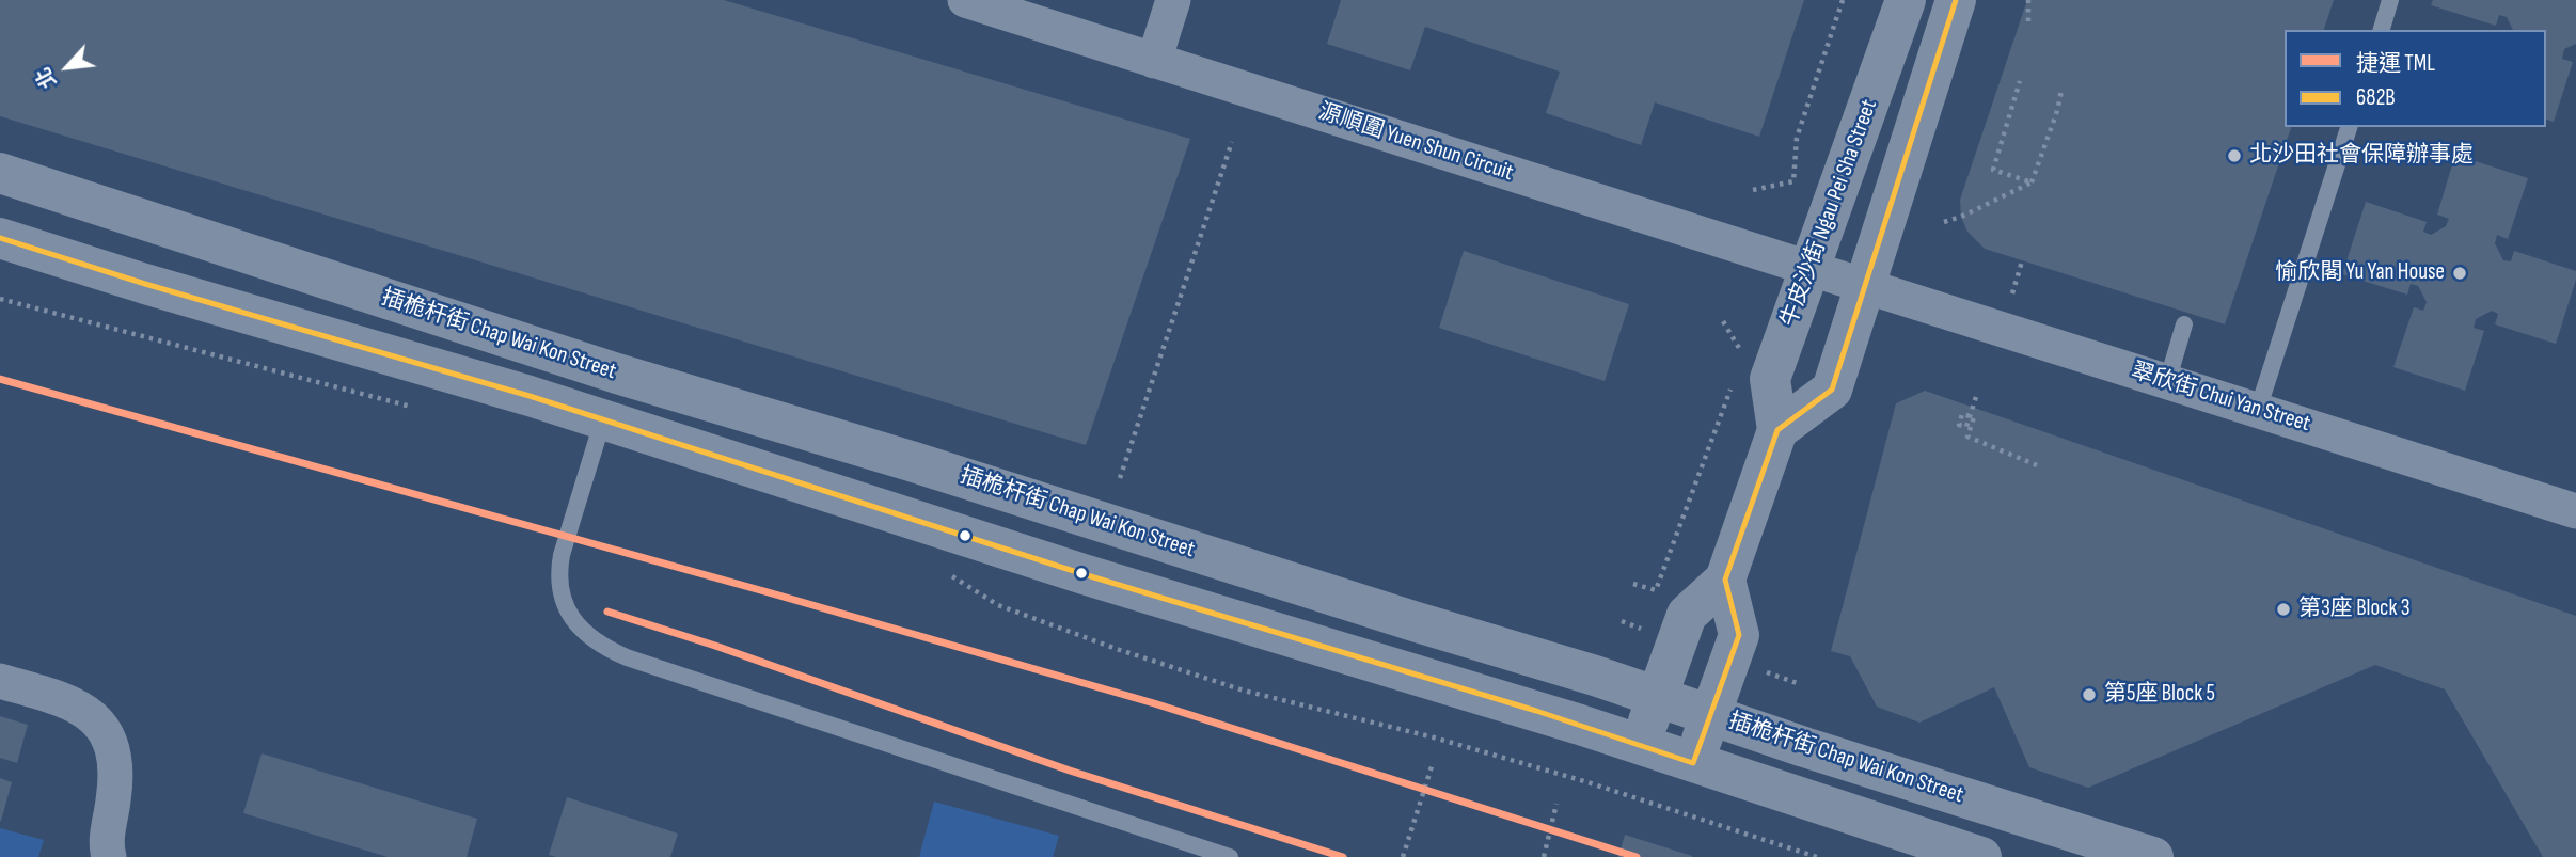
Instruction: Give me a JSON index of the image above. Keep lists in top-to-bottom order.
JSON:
{
  "streets": {
    "street": [
      "源順圍 Yuen Shun Circuit",
      "牛皮沙街 Ngau Pei Sha Street",
      "插桅杆街 Chap Wai Kon Street",
      "翠欣街 Chui Yan Street"
    ]
  },
  "crossings": [
    ["源順圍 Yuen Shun Circuit", "牛皮沙街 Ngau Pei Sha Street"],
    ["源順圍 Yuen Shun Circuit", "翠欣街 Chui Yan Street"],
    ["牛皮沙街 Ngau Pei Sha Street", "插桅杆街 Chap Wai Kon Street"]
  ],
  "places": [
    "北沙田社會保障辦事處",
    "愉欣閣 Yu Yan House",
    "第3座 Block 3",
    "第5座 Block 5"
  ],
  "lines": ["transit line 682B", "metro line TML"],
  "legend": ["捷運 TML", "682B"],
  "north": "bottom left"
}
